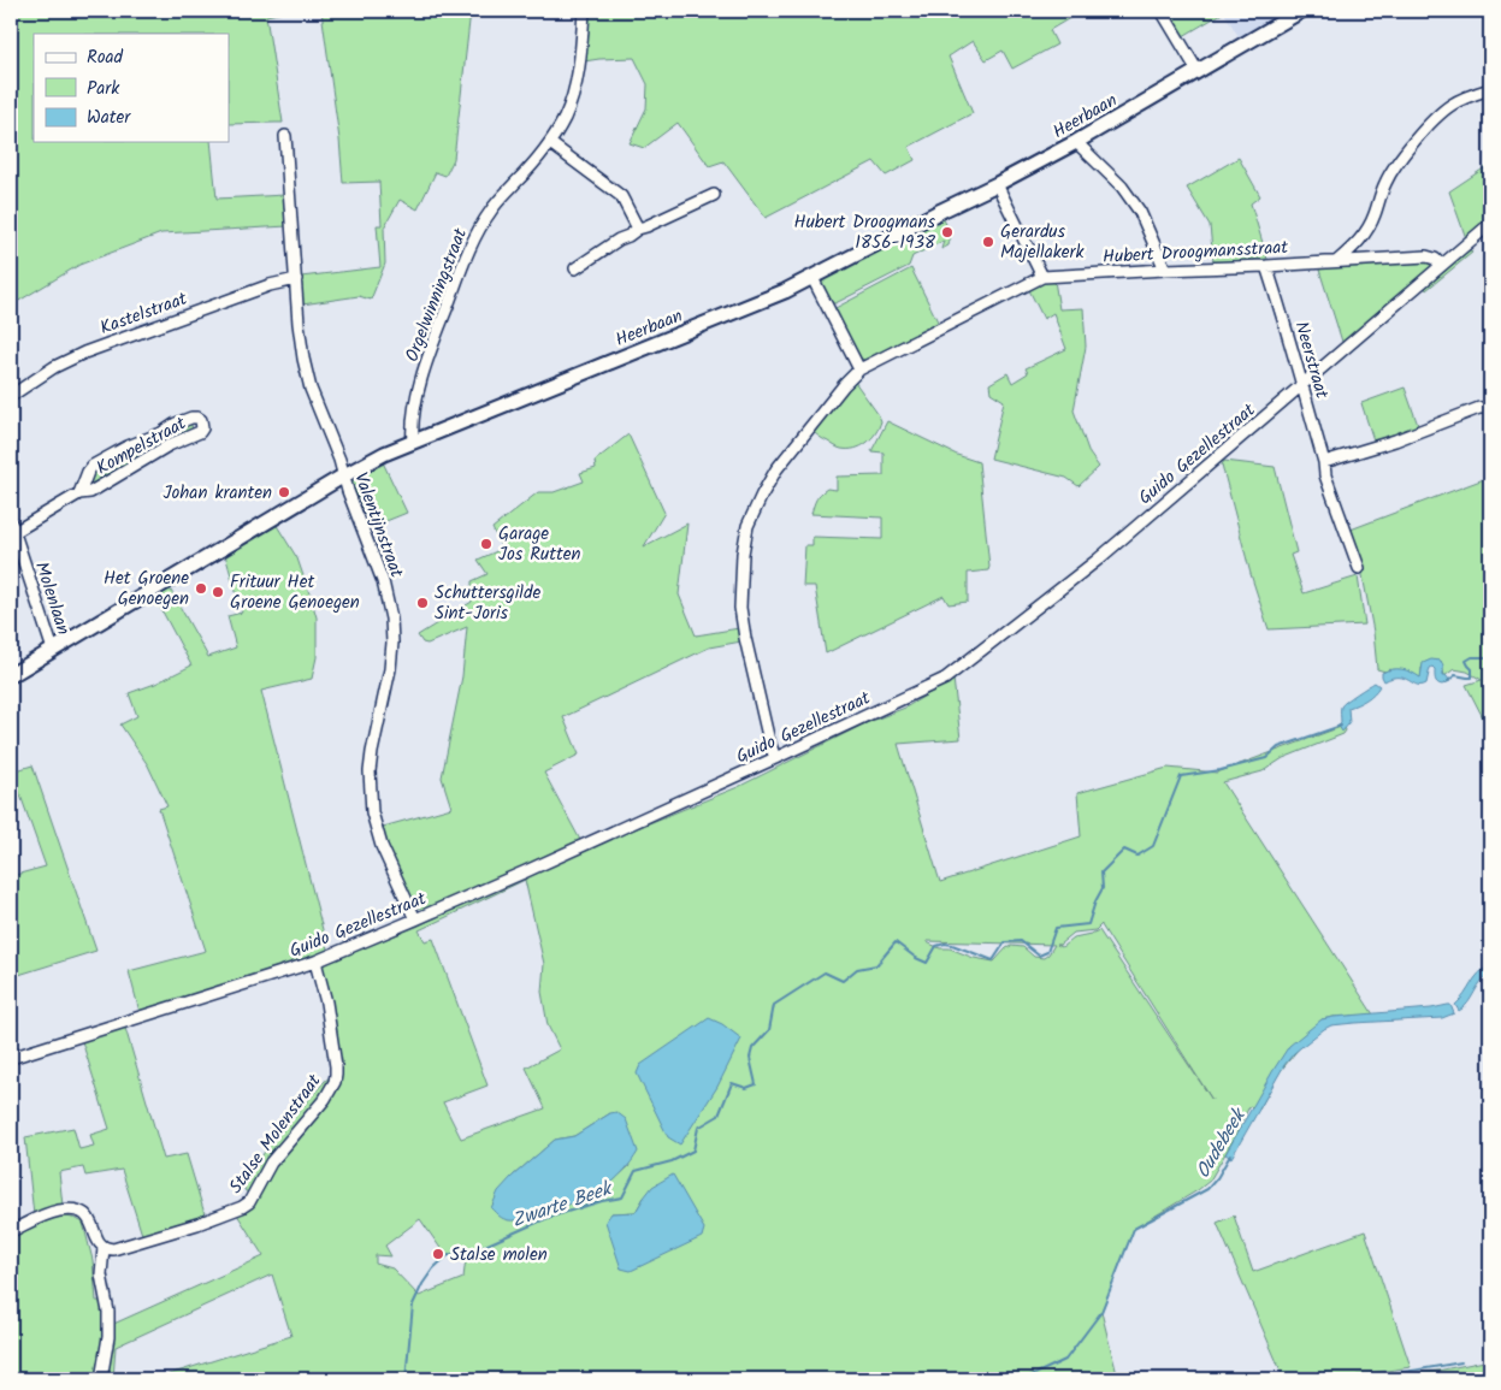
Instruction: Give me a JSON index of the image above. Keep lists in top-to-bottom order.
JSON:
{
  "streets": {
    "street": [
      "Heerbaan",
      "Hubert Droogmansstraat",
      "Orgelwinningstraat",
      "Kastelstraat",
      "Neerstraat",
      "Kompelstraat",
      "Guido Gezellestraat",
      "Valentijnstraat",
      "Molenlaan",
      "Stalse Molenstraat"
    ]
  },
  "crossings": [
    ["Heerbaan", "Orgelwinningstraat"],
    ["Heerbaan", "Valentijnstraat"],
    ["Heerbaan", "Molenlaan"],
    ["Hubert Droogmansstraat", "Neerstraat"],
    ["Hubert Droogmansstraat", "Guido Gezellestraat"],
    ["Kastelstraat", "Valentijnstraat"],
    ["Neerstraat", "Guido Gezellestraat"],
    ["Kompelstraat", "Molenlaan"],
    ["Guido Gezellestraat", "Valentijnstraat"],
    ["Guido Gezellestraat", "Stalse Molenstraat"]
  ],
  "water": ["Oudebeek", "Zwarte Beek"],
  "places": [
    "Hubert Droogmans 1856-1938",
    "Gerardus Majellakerk",
    "Johan kranten",
    "Garage Jos Rutten",
    "Het Groene Genoegen",
    "Frituur Het Groene Genoegen",
    "Schuttersgilde Sint-Joris",
    "Stalse molen"
  ],
  "legend": ["Road", "Park", "Water"]
}
